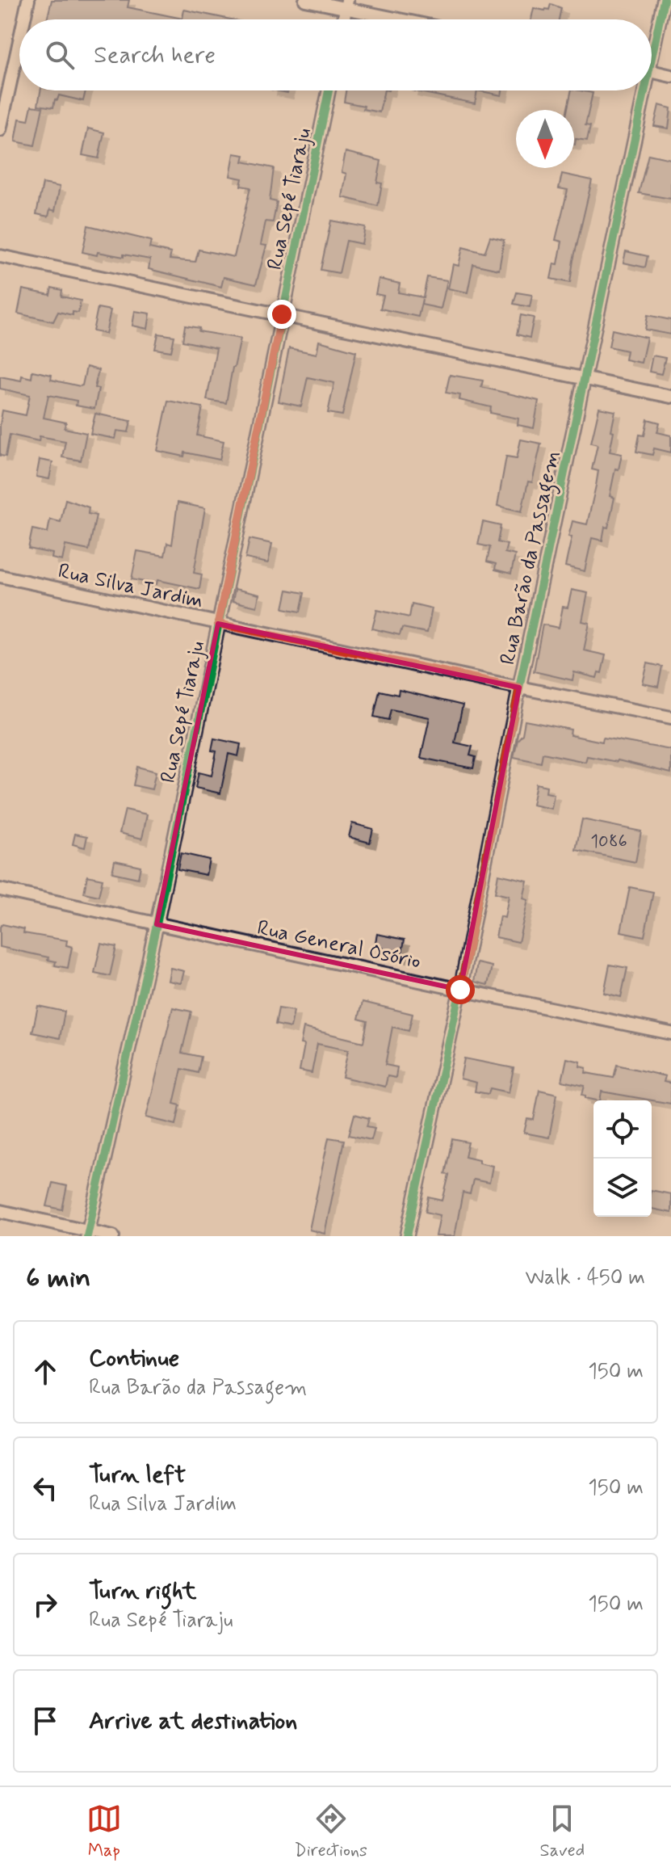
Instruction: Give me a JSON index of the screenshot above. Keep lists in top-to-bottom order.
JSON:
{
  "streets": {
    "street": [
      "Rua Sepé Tiaraju",
      "Rua Barão da Passagem",
      "Rua Silva Jardim",
      "Rua General Osório"
    ]
  },
  "crossings": [
    ["Rua Sepé Tiaraju", "Rua Silva Jardim"],
    ["Rua Sepé Tiaraju", "Rua General Osório"],
    ["Rua Barão da Passagem", "Rua Silva Jardim"],
    ["Rua Barão da Passagem", "Rua General Osório"]
  ],
  "house_numbers": ["1086"],
  "north": "bottom",
  "page": {
    "search": "Search here",
    "heading": ["6 min", "Walk · 450 m"],
    "list": [
      ["Continue", "Rua Barão da Passagem", "150 m"],
      ["Turn left", "Rua Silva Jardim", "150 m"],
      ["Turn right", "Rua Sepé Tiaraju", "150 m"],
      "Arrive at destination"
    ],
    "nav": ["Map", "Directions", "Saved"]
  }
}
